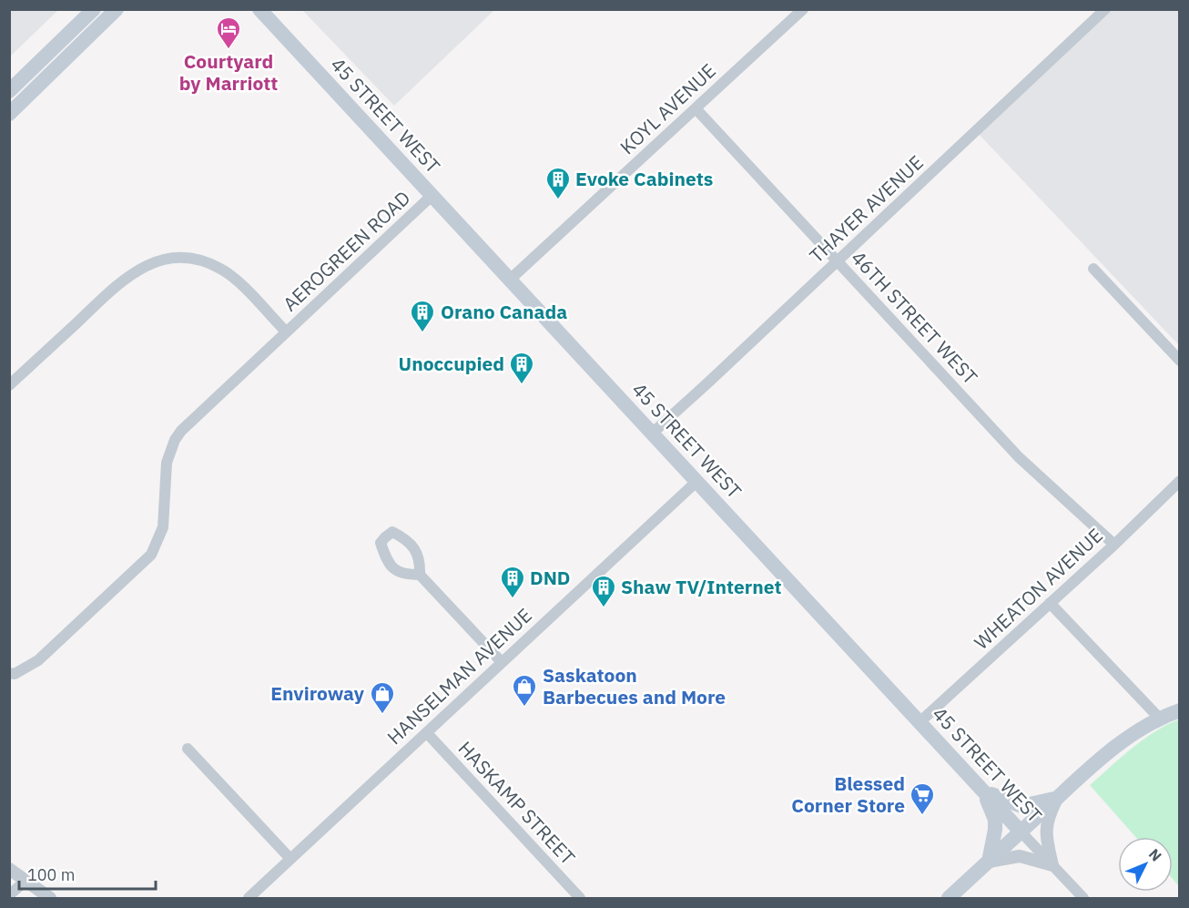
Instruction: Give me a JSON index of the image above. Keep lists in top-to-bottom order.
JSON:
{
  "streets": {
    "main road": ["45 STREET WEST"],
    "street": [
      "KOYL AVENUE",
      "THAYER AVENUE",
      "AEROGREEN ROAD",
      "46TH STREET WEST",
      "WHEATON AVENUE",
      "HANSELMAN AVENUE",
      "HASKAMP STREET"
    ]
  },
  "crossings": [
    ["KOYL AVENUE", "45 STREET WEST"],
    ["KOYL AVENUE", "46TH STREET WEST"],
    ["45 STREET WEST", "THAYER AVENUE"],
    ["45 STREET WEST", "AEROGREEN ROAD"],
    ["45 STREET WEST", "WHEATON AVENUE"],
    ["45 STREET WEST", "HANSELMAN AVENUE"],
    ["THAYER AVENUE", "46TH STREET WEST"],
    ["46TH STREET WEST", "WHEATON AVENUE"],
    ["HANSELMAN AVENUE", "HASKAMP STREET"]
  ],
  "places": {
    "hotel": ["Courtyard by Marriott"],
    "building": [
      "Evoke Cabinets",
      "Orano Canada",
      "Unoccupied",
      "DND",
      "Shaw TV/Internet"
    ],
    "shop": ["Saskatoon Barbecues and More", "Enviroway"],
    "supermarket": ["Blessed Corner Store"]
  },
  "scale_bar": "100 m",
  "north": "top right"
}
